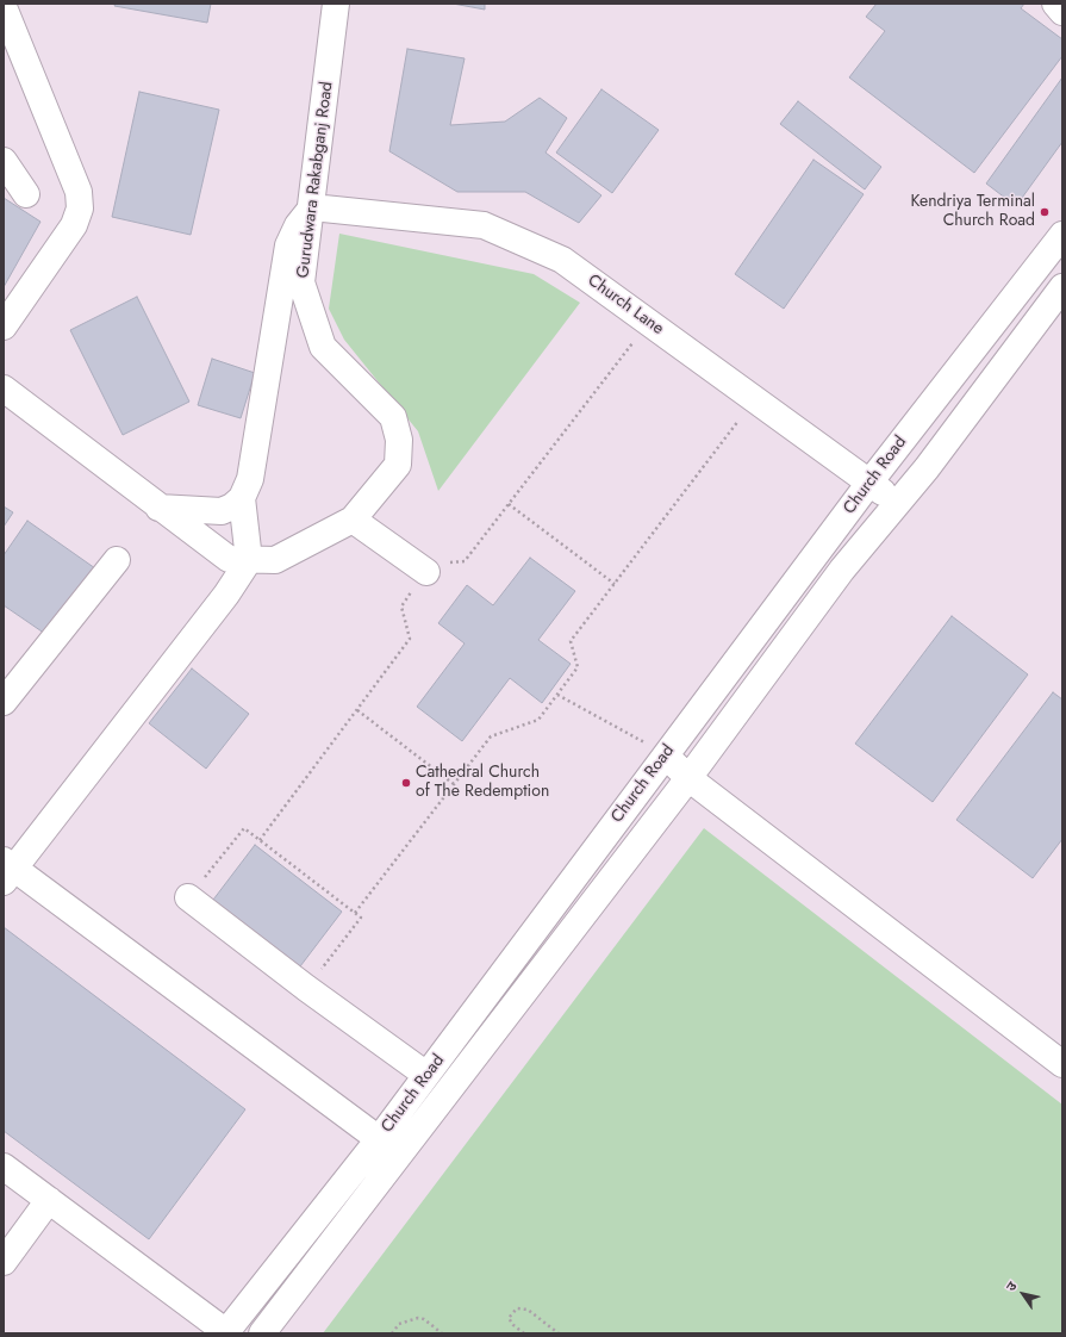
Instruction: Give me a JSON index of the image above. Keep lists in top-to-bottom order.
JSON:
{
  "streets": {
    "street": ["Gurudwara Rakabganj Road", "Church Lane", "Church Road"]
  },
  "crossings": [
    ["Gurudwara Rakabganj Road", "Church Lane"],
    ["Church Lane", "Church Road"]
  ],
  "places": ["Kendriya Terminal Church Road", "Cathedral Church of The Redemption"],
  "north": "top left"
}
